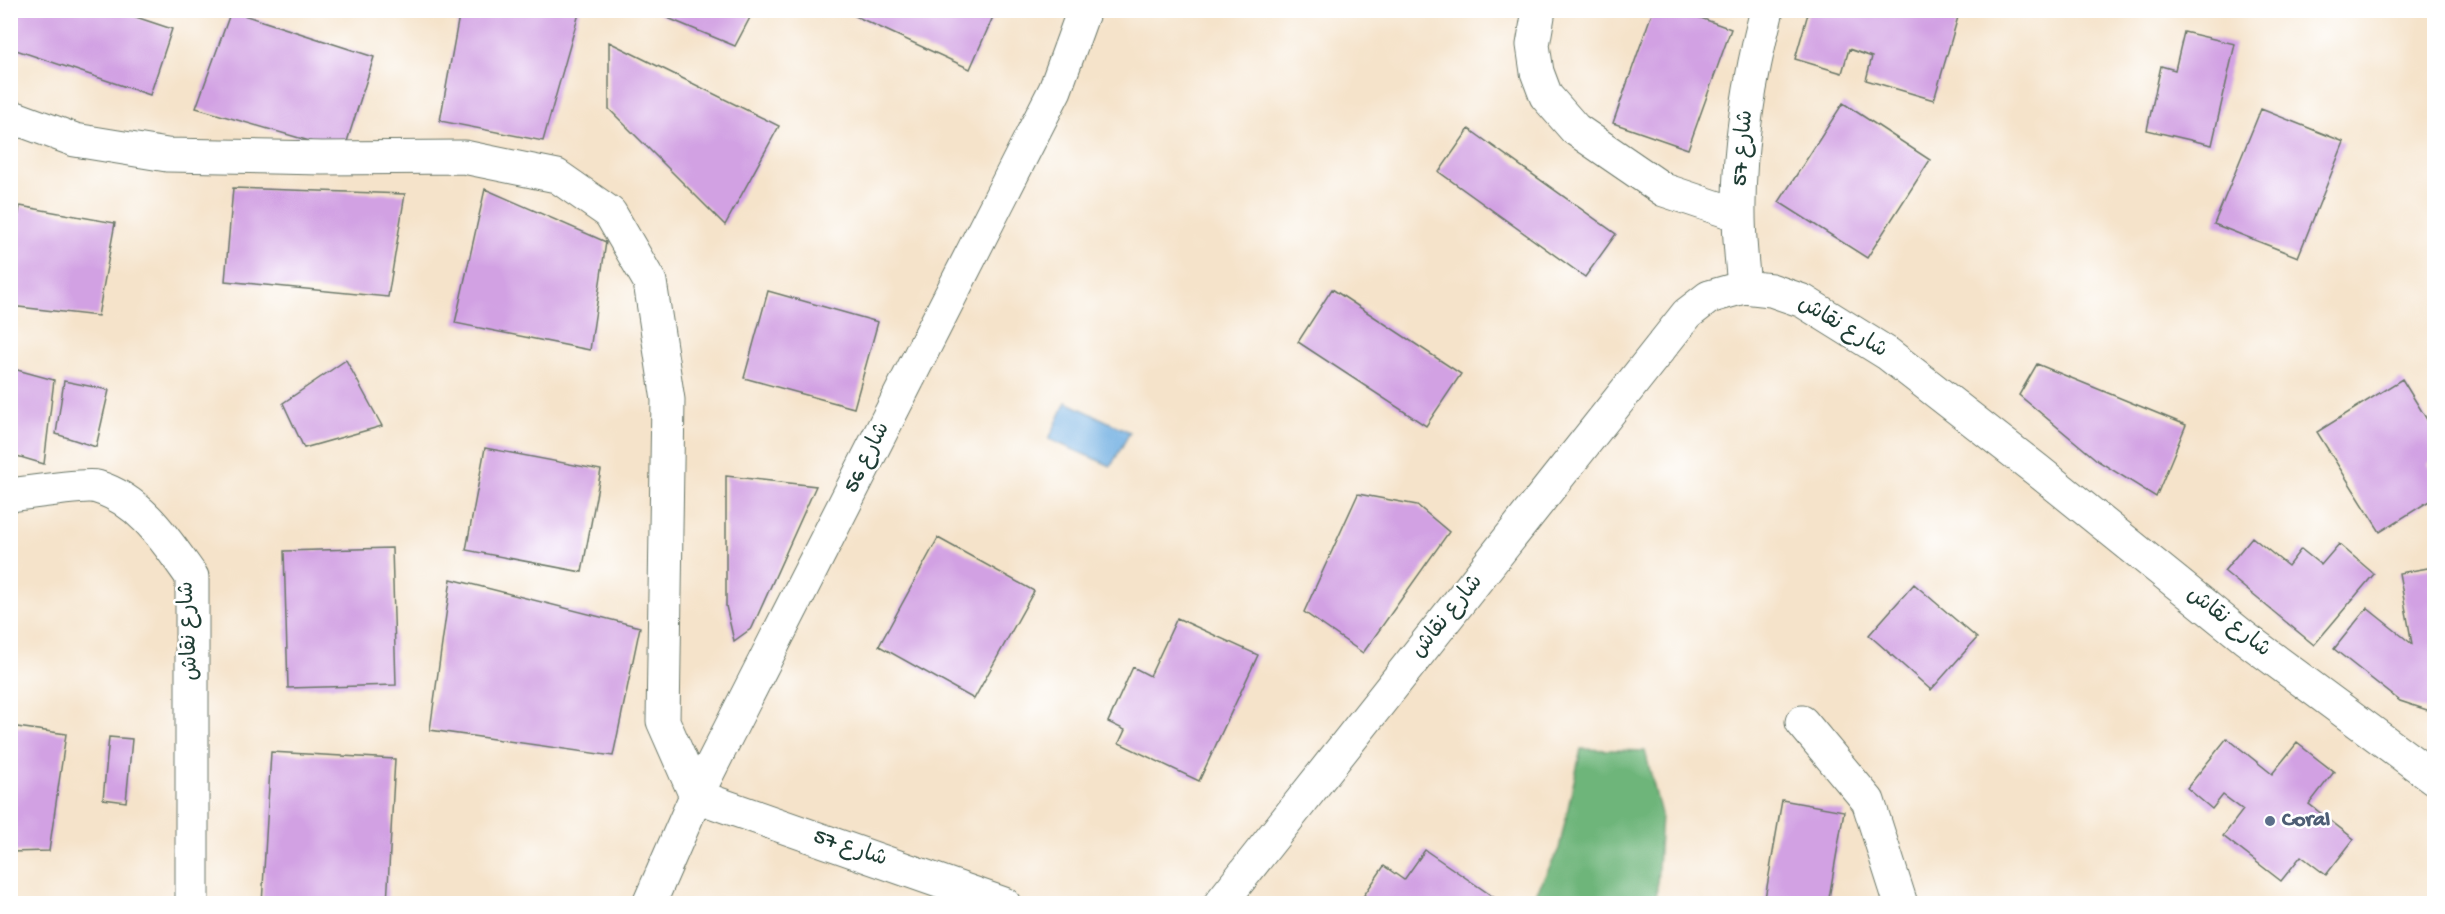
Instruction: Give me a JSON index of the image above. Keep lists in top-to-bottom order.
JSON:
{
  "streets": {
    "street": ["شارع 57", "شارع نقاش", "شارع 56"]
  },
  "crossings": [
    ["شارع 57", "شارع نقاش"],
    ["شارع 57", "شارع 56"]
  ],
  "places": ["Coral"]
}
